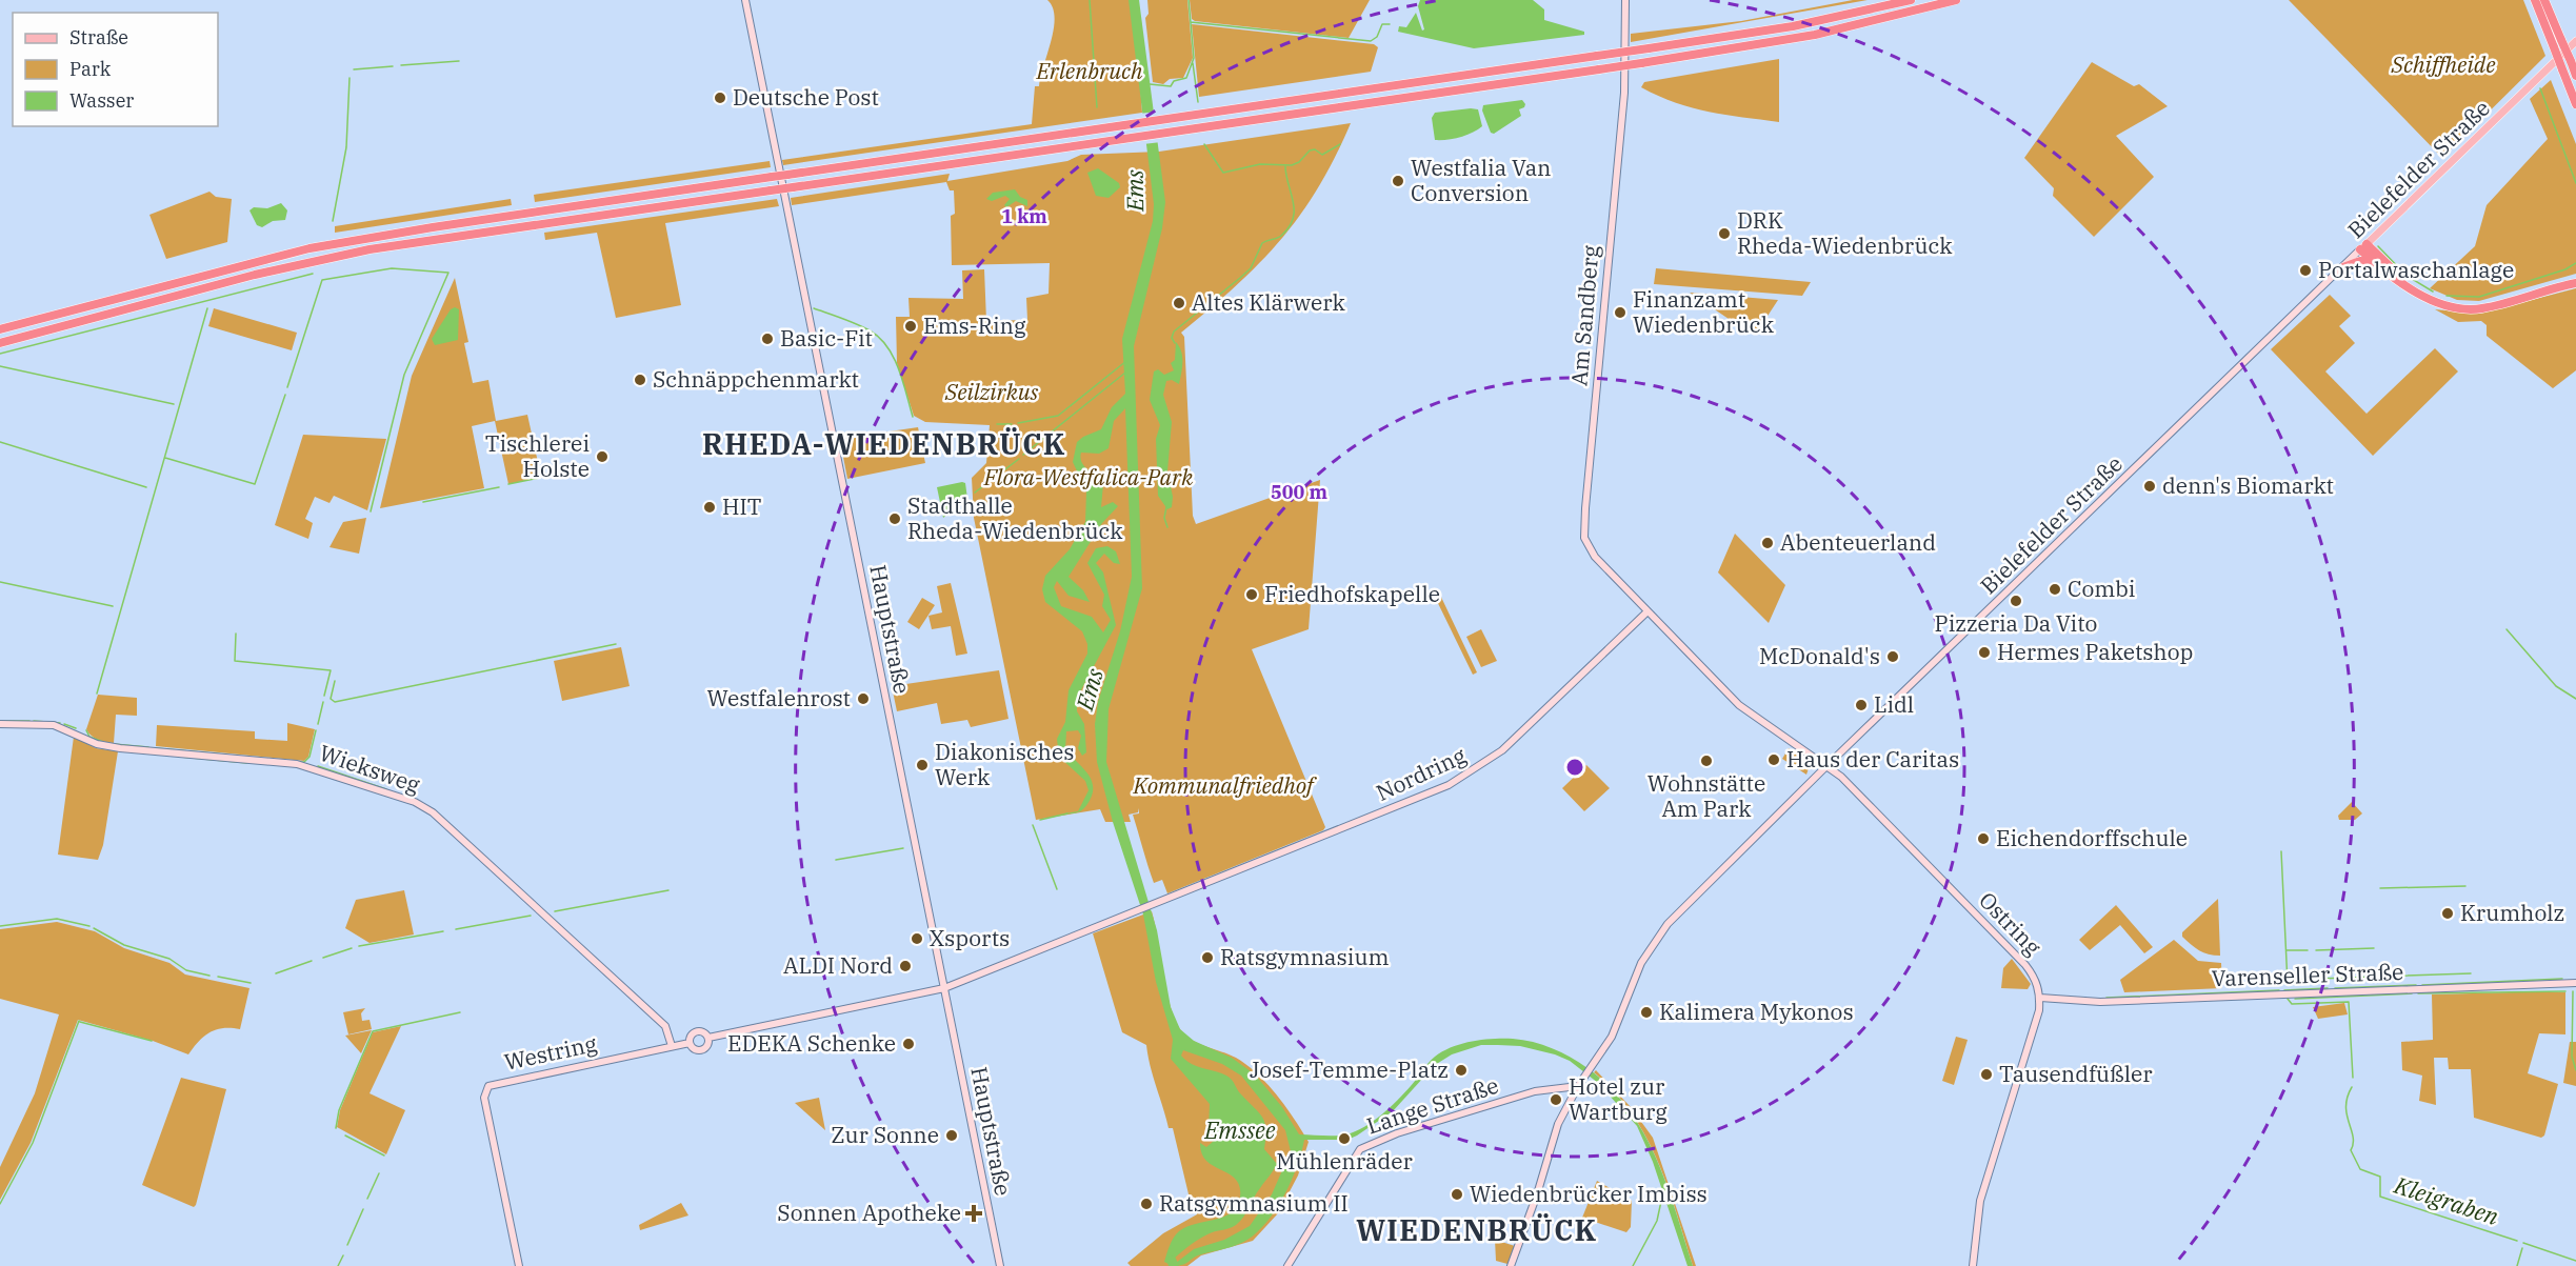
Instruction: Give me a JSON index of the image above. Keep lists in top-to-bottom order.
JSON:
{
  "streets": {
    "main road": [
      "Bielefelder Straße",
      "Am Sandberg",
      "Hauptstraße",
      "Wieksweg",
      "Nordring",
      "Ostring",
      "Varenseller Straße",
      "Westring",
      "Lange Straße"
    ]
  },
  "crossings": [
    ["Bielefelder Straße", "Ostring"],
    ["Bielefelder Straße", "Lange Straße"],
    ["Am Sandberg", "Nordring"],
    ["Hauptstraße", "Nordring"],
    ["Wieksweg", "Westring"],
    ["Ostring", "Varenseller Straße"]
  ],
  "districts": ["RHEDA-WIEDENBRÜCK", "WIEDENBRÜCK"],
  "water": ["Ems", "Emssee", "Kleigraben"],
  "parks": [
    "Schiffheide",
    "Erlenbruch",
    "Seilzirkus",
    "Flora-Westfalica-Park",
    "Kommunalfriedhof"
  ],
  "places": {
    "other": [
      "Deutsche Post",
      "Westfalia Van Conversion",
      "DRK Rheda-Wiedenbrück",
      "Portalwaschanlage",
      "Altes Klärwerk",
      "Finanzamt Wiedenbrück",
      "Ems-Ring",
      "Basic-Fit",
      "Schnäppchenmarkt",
      "Tischlerei Holste",
      "denn's Biomarkt",
      "HIT",
      "Stadthalle Rheda-Wiedenbrück",
      "Abenteuerland",
      "Combi",
      "Friedhofskapelle",
      "Pizzeria Da Vito",
      "Hermes Paketshop",
      "McDonald's",
      "Westfalenrost",
      "Lidl",
      "Haus der Caritas",
      "Wohnstätte Am Park",
      "Diakonisches Werk",
      "Eichendorffschule",
      "Krumholz",
      "Xsports",
      "Ratsgymnasium",
      "ALDI Nord",
      "Kalimera Mykonos",
      "EDEKA Schenke",
      "Josef-Temme-Platz",
      "Tausendfüßler",
      "Hotel zur Wartburg",
      "Zur Sonne",
      "Mühlenräder",
      "Wiedenbrücker Imbiss",
      "Ratsgymnasium II"
    ],
    "health": ["Sonnen Apotheke"]
  },
  "legend": ["Straße", "Park", "Wasser"],
  "rings": ["1 km", "500 m"]
}
